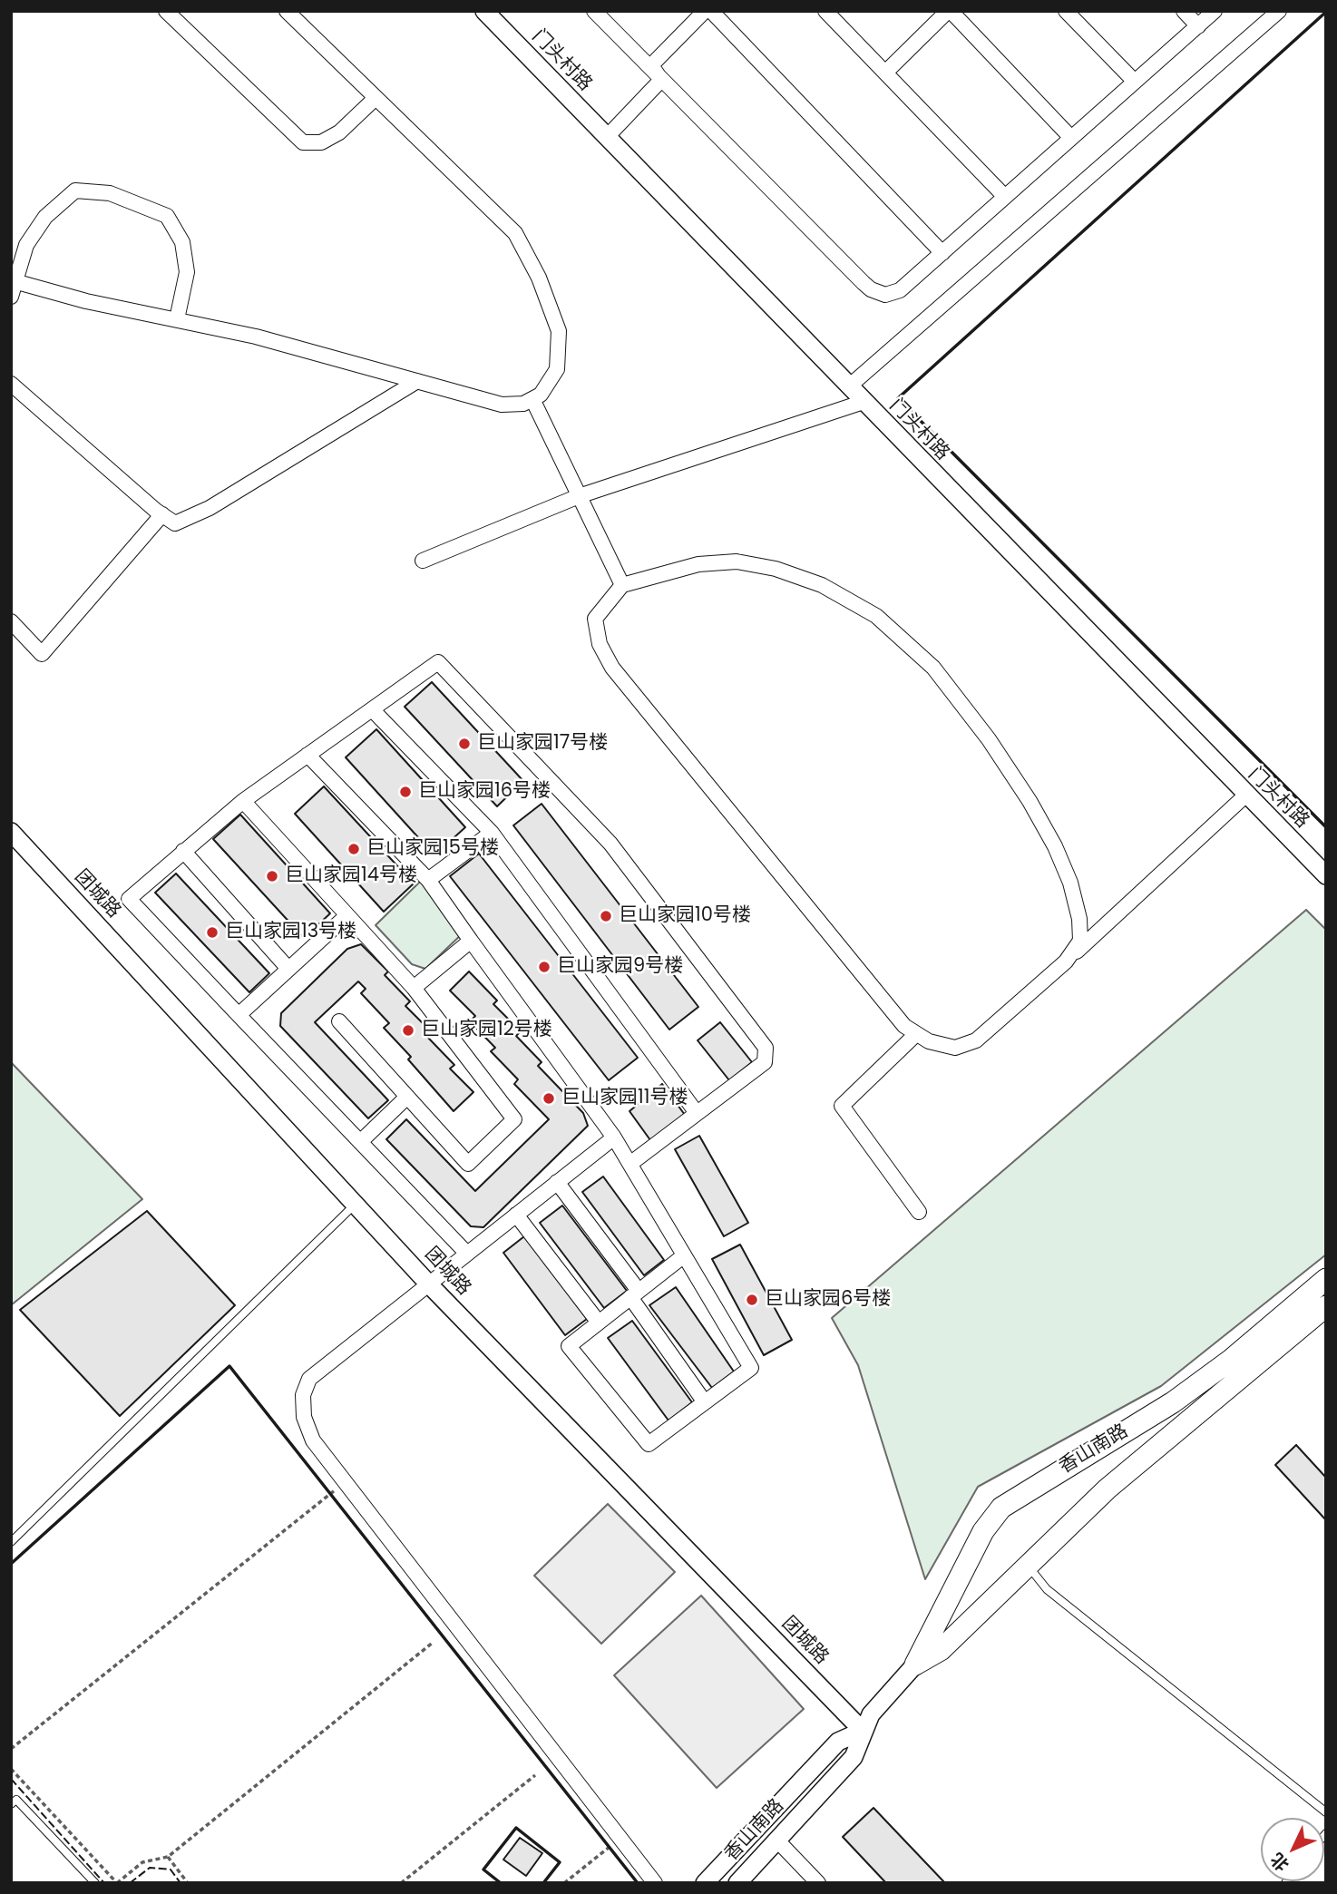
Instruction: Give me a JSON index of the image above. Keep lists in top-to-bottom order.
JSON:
{
  "streets": {
    "main road": ["香山南路"],
    "street": ["门头村路", "团城路"]
  },
  "crossings": [
    ["团城路", "香山南路"]
  ],
  "places": [
    "巨山家园17号楼",
    "巨山家园16号楼",
    "巨山家园15号楼",
    "巨山家园14号楼",
    "巨山家园10号楼",
    "巨山家园13号楼",
    "巨山家园9号楼",
    "巨山家园12号楼",
    "巨山家园11号楼",
    "巨山家园6号楼"
  ],
  "north": "bottom left"
}
